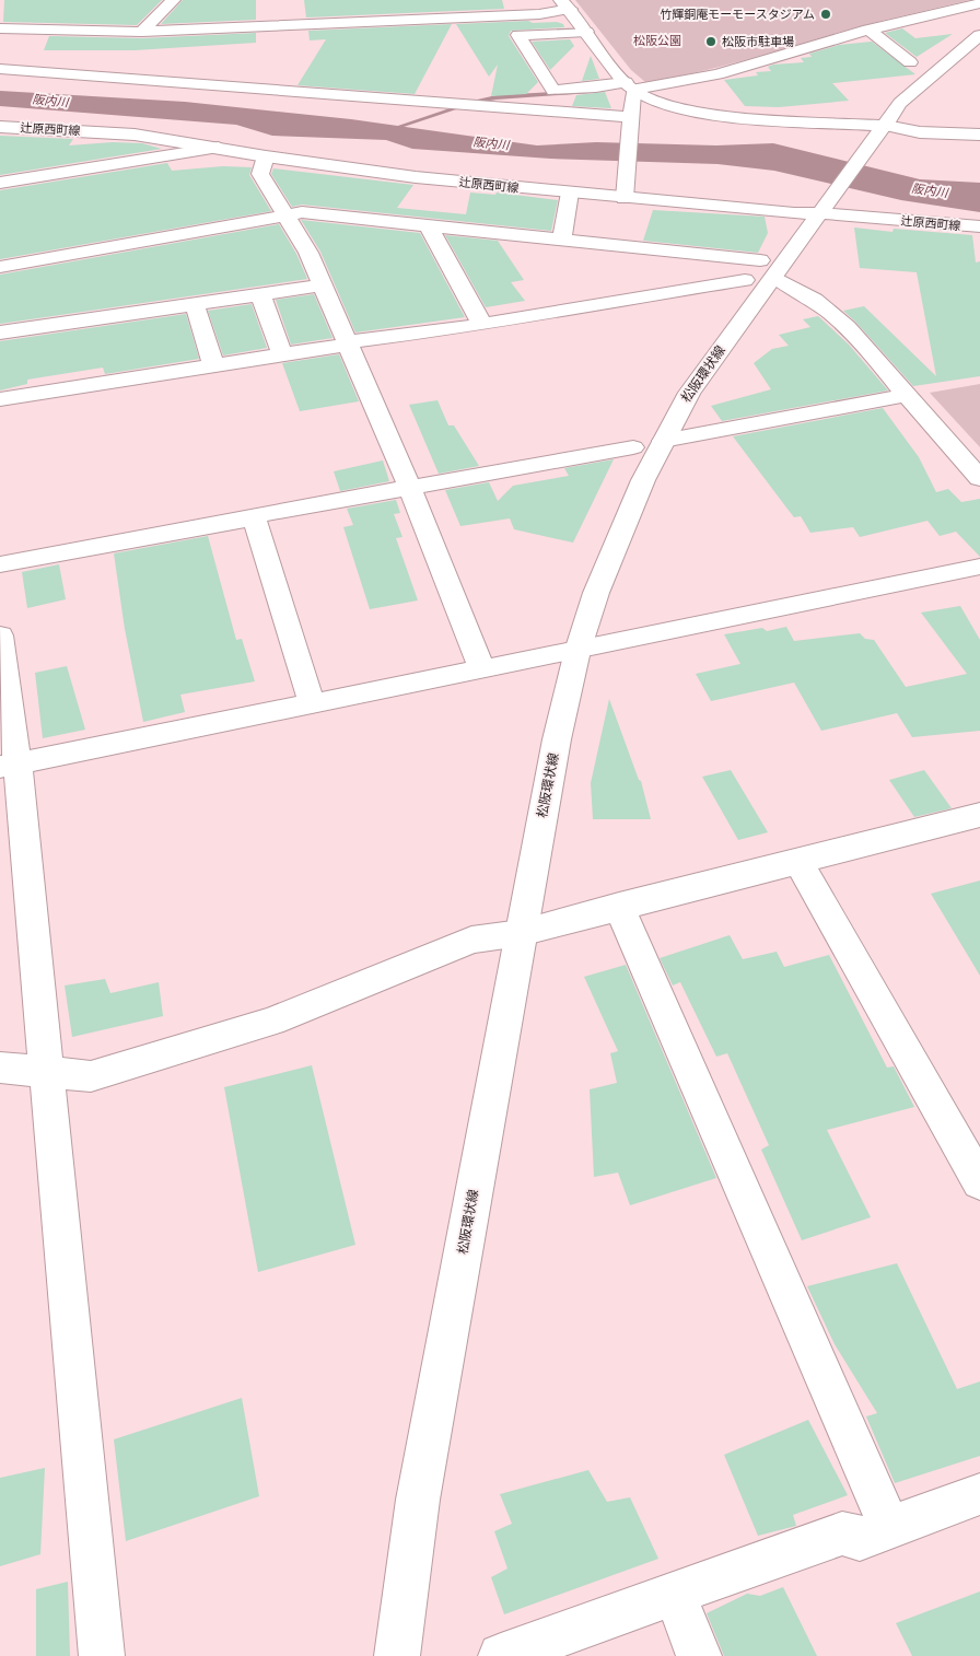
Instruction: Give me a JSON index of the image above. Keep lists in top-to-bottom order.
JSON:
{
  "streets": {
    "street": ["辻原西町線", "松阪環状線"]
  },
  "crossings": [
    ["辻原西町線", "松阪環状線"]
  ],
  "water": ["阪内川"],
  "parks": ["松阪公園"],
  "places": ["竹輝銅庵モーモースタジアム", "松阪市駐車場"]
}
